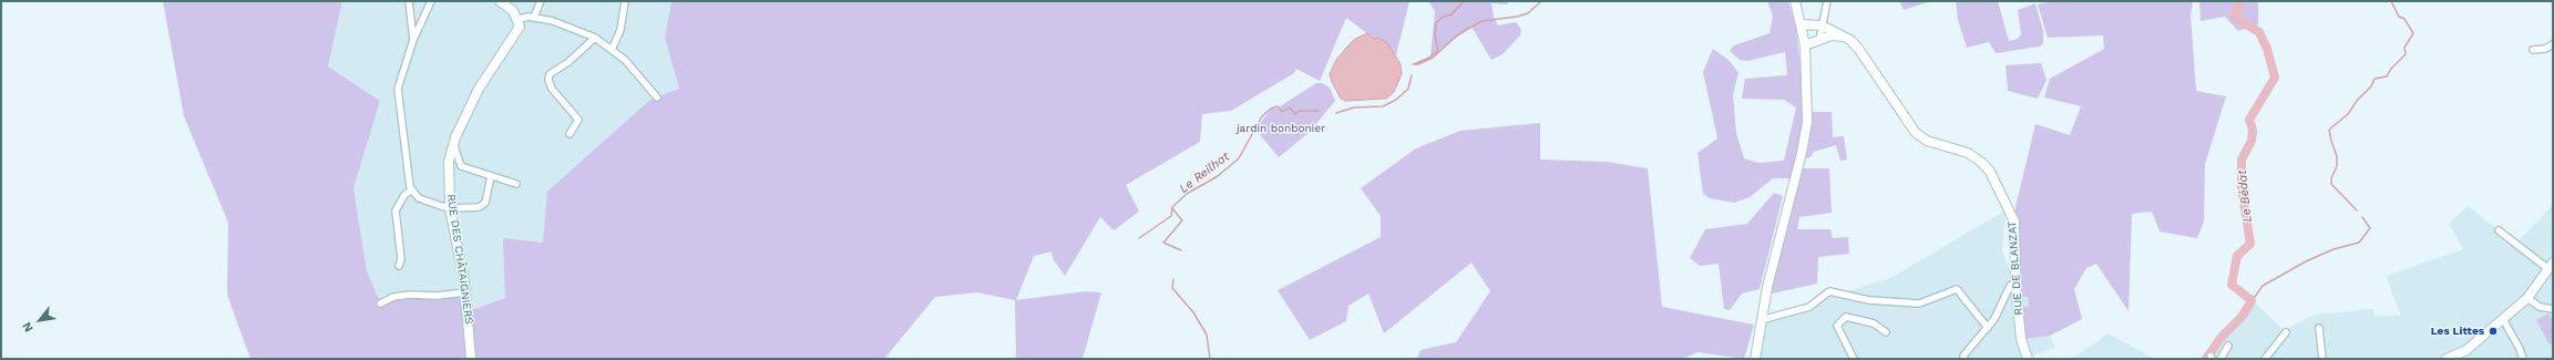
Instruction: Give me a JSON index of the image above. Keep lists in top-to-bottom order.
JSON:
{
  "streets": {
    "street": ["RUE DES CHÂTAIGNIERS", "RUE DE BLANZAT"]
  },
  "water": ["Le Reilhat", "Le Bédat"],
  "parks": ["jardin bonbonier"],
  "places": ["Les Littes"],
  "north": "bottom left"
}
